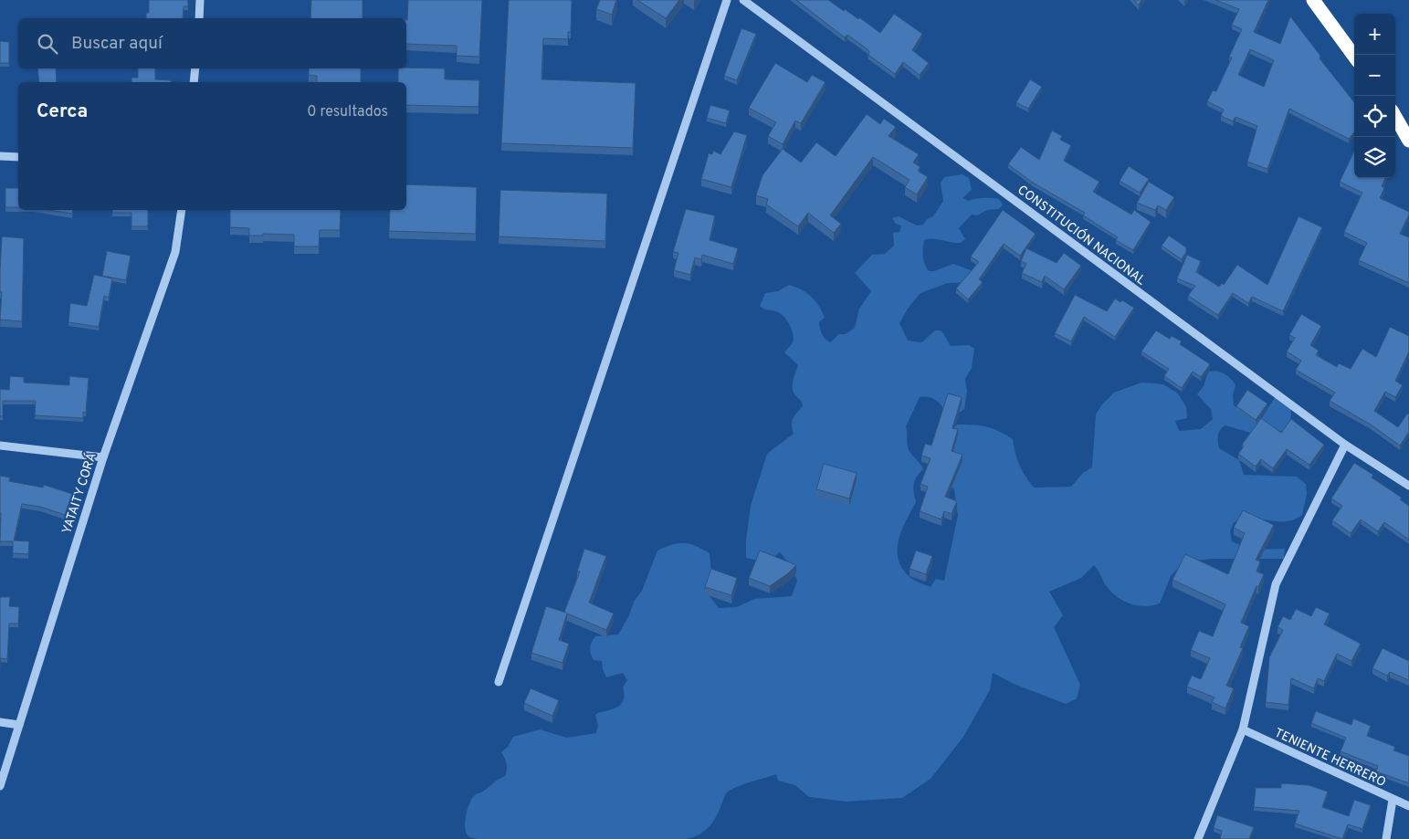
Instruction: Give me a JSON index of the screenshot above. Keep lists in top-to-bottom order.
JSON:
{
  "streets": {
    "street": ["CONSTITUCIÓN NACIONAL", "YATAITY CORÁ", "TENIENTE HERRERO"]
  },
  "page": {
    "map_buttons": ["+", "−"],
    "search": "Buscar aquí",
    "heading": ["Cerca", "0 resultados"]
  }
}
